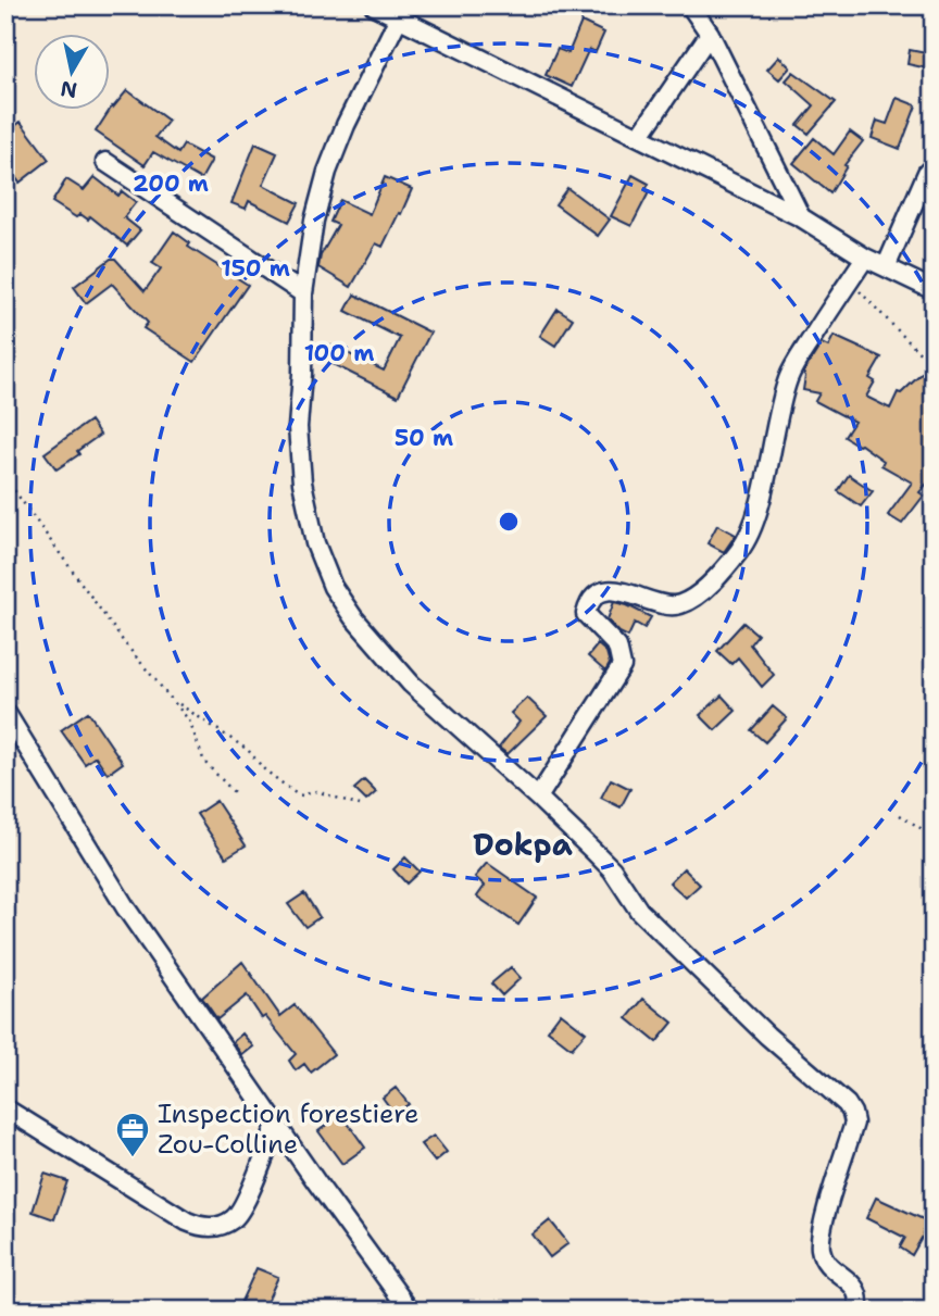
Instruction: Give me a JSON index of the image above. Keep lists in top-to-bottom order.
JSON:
{
  "districts": ["Dokpa"],
  "places": {
    "office": ["Inspection forestiere Zou-Colline"]
  },
  "north": "bottom",
  "rings": [
    "200 m",
    "150 m",
    "100 m",
    "50 m"
  ]
}
